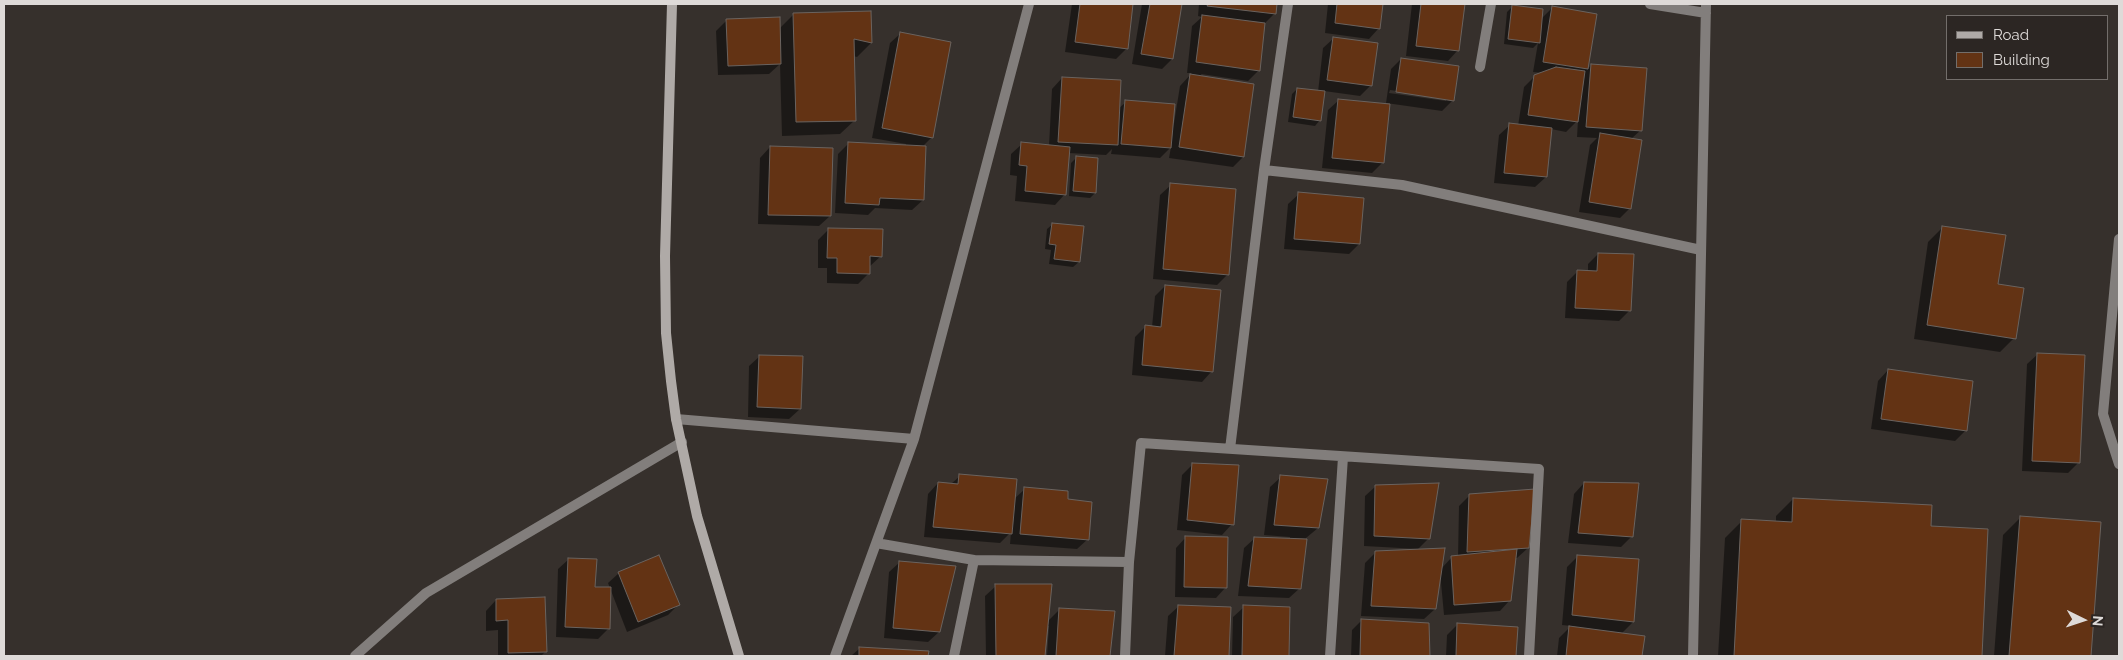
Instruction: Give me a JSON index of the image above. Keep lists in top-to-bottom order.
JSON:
{
  "legend": ["Road", "Building"],
  "north": "right"
}
